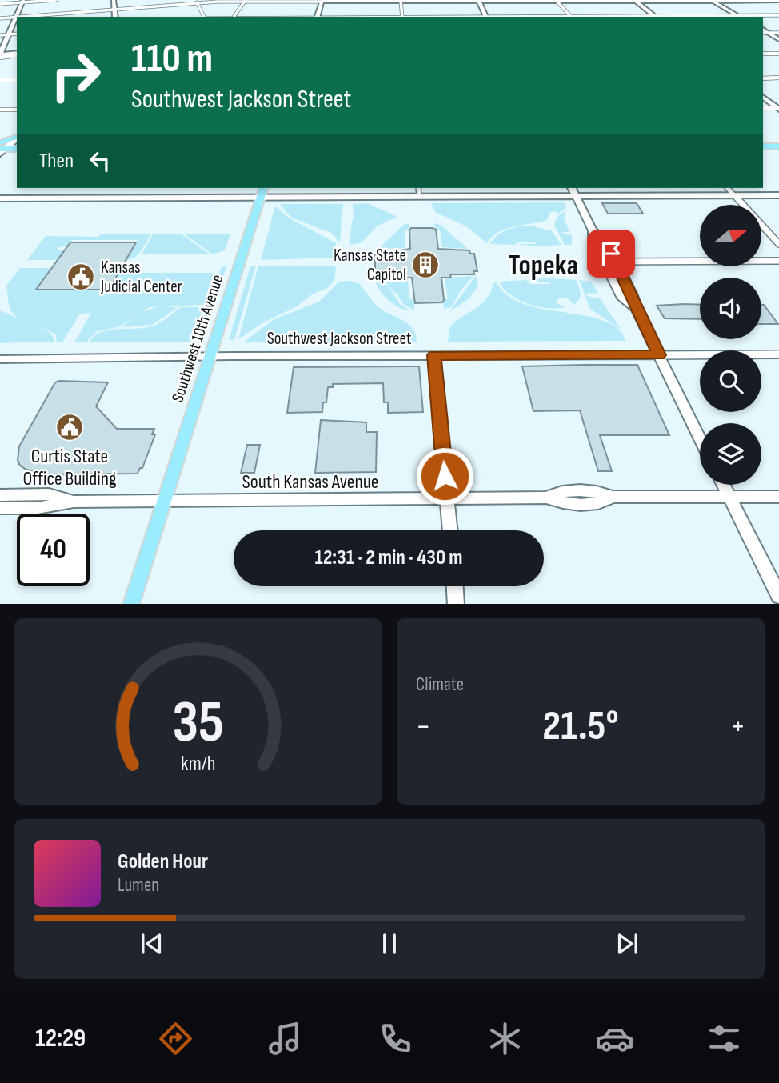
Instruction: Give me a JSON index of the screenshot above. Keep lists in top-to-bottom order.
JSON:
{
  "streets": {
    "main road": ["Southwest 10th Avenue", "Southwest Jackson Street", "South Kansas Avenue"]
  },
  "crossings": [
    ["Southwest 10th Avenue", "Southwest Jackson Street"],
    ["Southwest 10th Avenue", "South Kansas Avenue"]
  ],
  "districts": ["Topeka"],
  "places": {
    "building": ["Kansas State Capitol"],
    "public building": ["Kansas Judicial Center", "Curtis State Office Building"]
  },
  "north": "right",
  "page": {
    "turn": ["110 m", "Southwest Jackson Street"],
    "then": "Then",
    "limit": "40",
    "trip": "12:31 · 2 min · 430 m",
    "tile": "Climate",
    "heat": ["−", "21.5°", "+"],
    "song": ["Golden Hour", "Lumen"],
    "tabs": "12:29",
    "gauge": ["35", "km/h"]
  }
}
